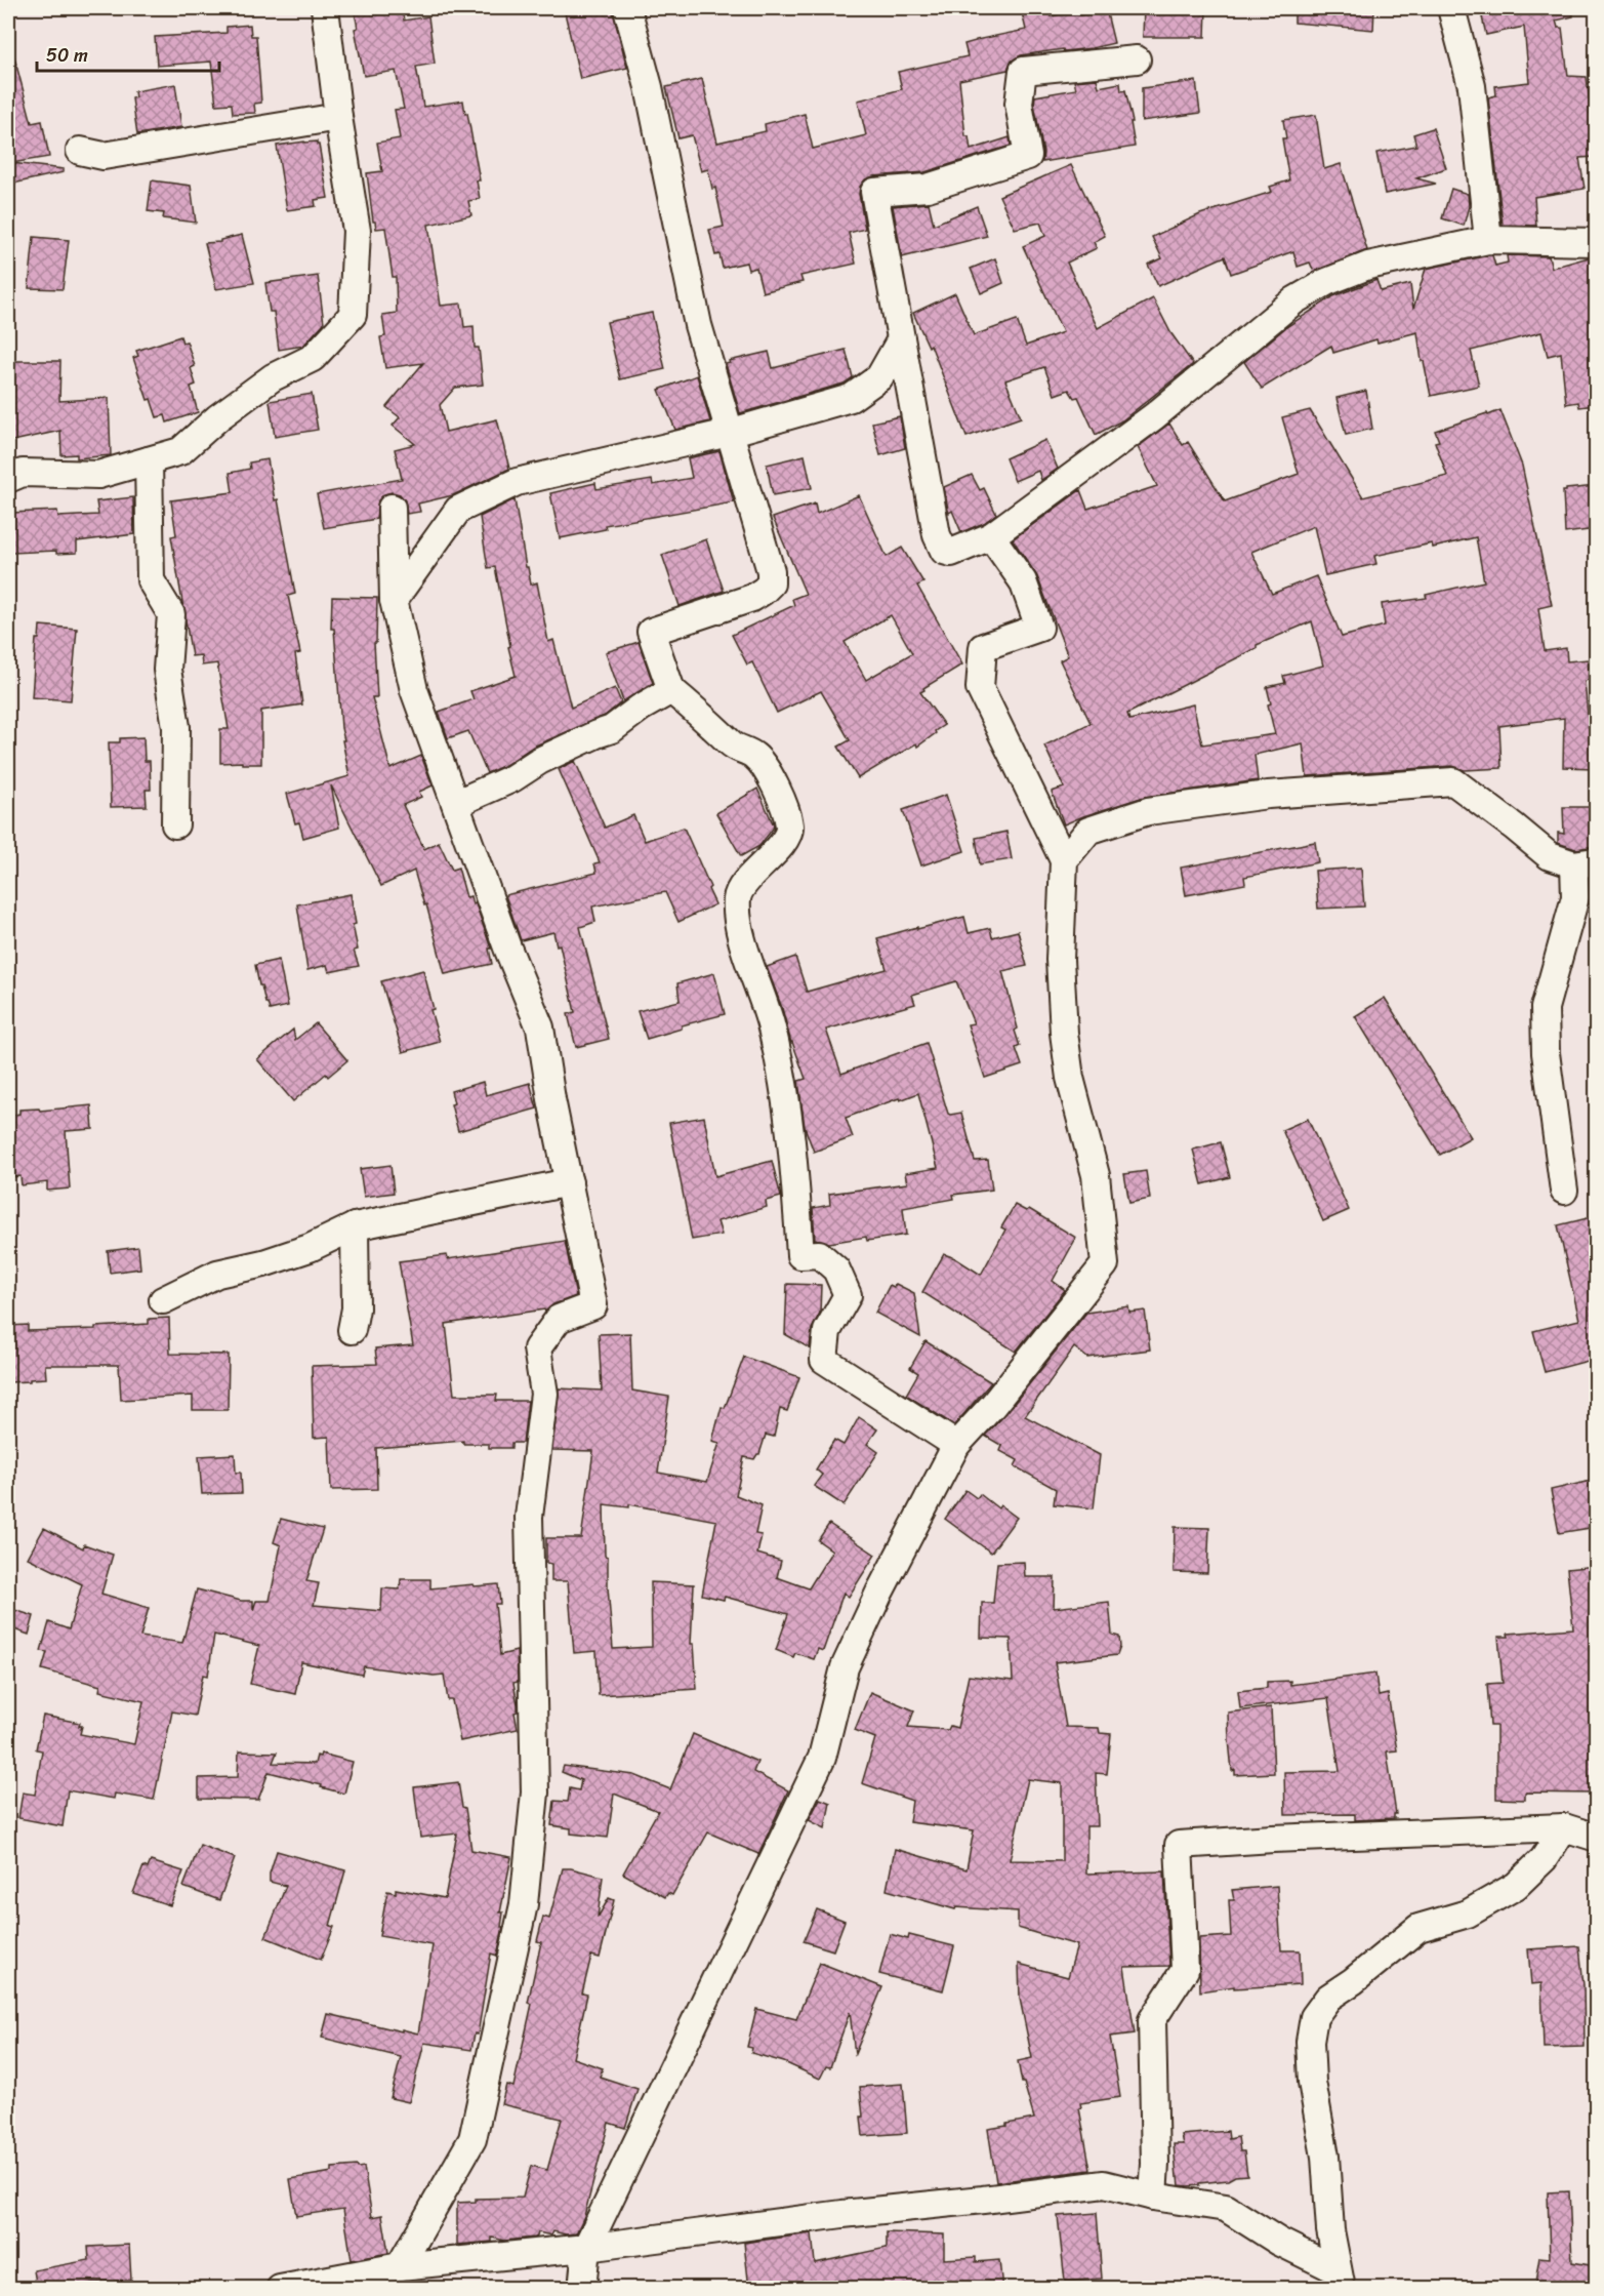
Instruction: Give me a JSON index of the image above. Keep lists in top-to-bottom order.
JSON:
{
  "scale_bar": "50 m"
}
